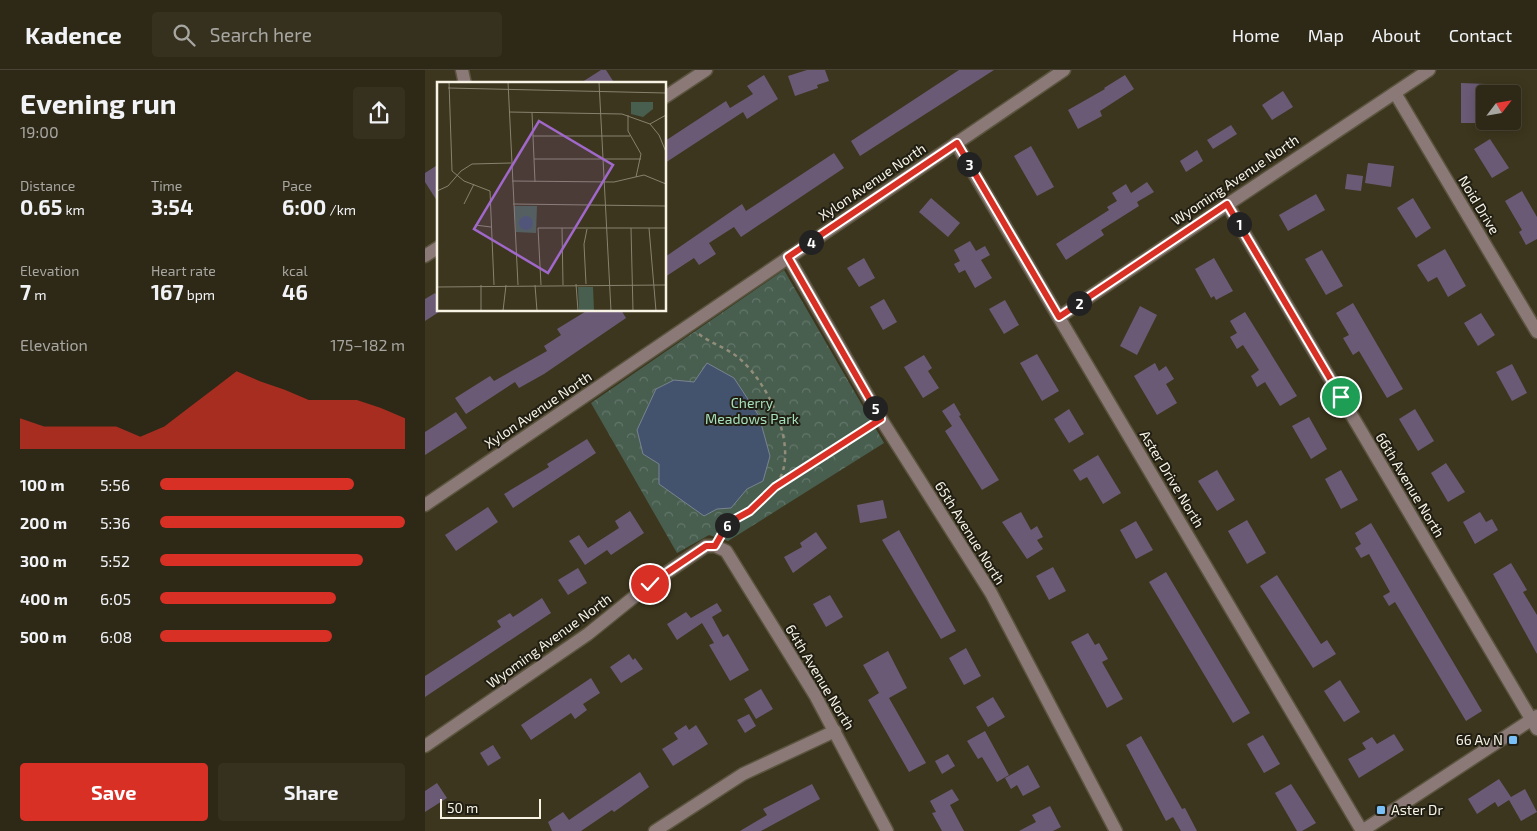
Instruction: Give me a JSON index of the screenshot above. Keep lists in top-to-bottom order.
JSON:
{
  "streets": {
    "street": [
      "Wyoming Avenue North",
      "Xylon Avenue North",
      "Noid Drive",
      "Aster Drive North",
      "66th Avenue North",
      "65th Avenue North",
      "64th Avenue North"
    ]
  },
  "crossings": [
    ["Wyoming Avenue North", "Noid Drive"],
    ["Wyoming Avenue North", "Aster Drive North"],
    ["Wyoming Avenue North", "66th Avenue North"],
    ["Wyoming Avenue North", "64th Avenue North"],
    ["Xylon Avenue North", "Aster Drive North"],
    ["Xylon Avenue North", "65th Avenue North"]
  ],
  "parks": ["Cherry Meadows Park"],
  "places": {
    "transit": ["66 Av N", "Aster Dr"]
  },
  "scale_bar": "50 m",
  "north": "top right",
  "page": {
    "header": "Kadence",
    "search": "Search here",
    "nav": [
      "Home",
      "Map",
      "About",
      "Contact"
    ],
    "heading": ["Evening run", "19:00"],
    "pins": [
      "3",
      "1",
      "4",
      "2",
      "5",
      "6"
    ],
    "stats": [
      ["Distance", "0.65 km"],
      ["Time", "3:54"],
      ["Pace", "6:00 /km"],
      ["Elevation", "7 m"],
      ["Heart rate", "167 bpm"],
      ["kcal", "46"]
    ],
    "chart": ["Elevation", "175–182 m"],
    "list": [
      {
        "name": "100 m",
        "note": "5:56"
      },
      {
        "name": "200 m",
        "note": "5:36"
      },
      {
        "name": "300 m",
        "note": "5:52"
      },
      {
        "name": "400 m",
        "note": "6:05"
      },
      {
        "name": "500 m",
        "note": "6:08"
      }
    ],
    "buttons": ["Save", "Share"],
    "scale": "50 m"
  }
}
